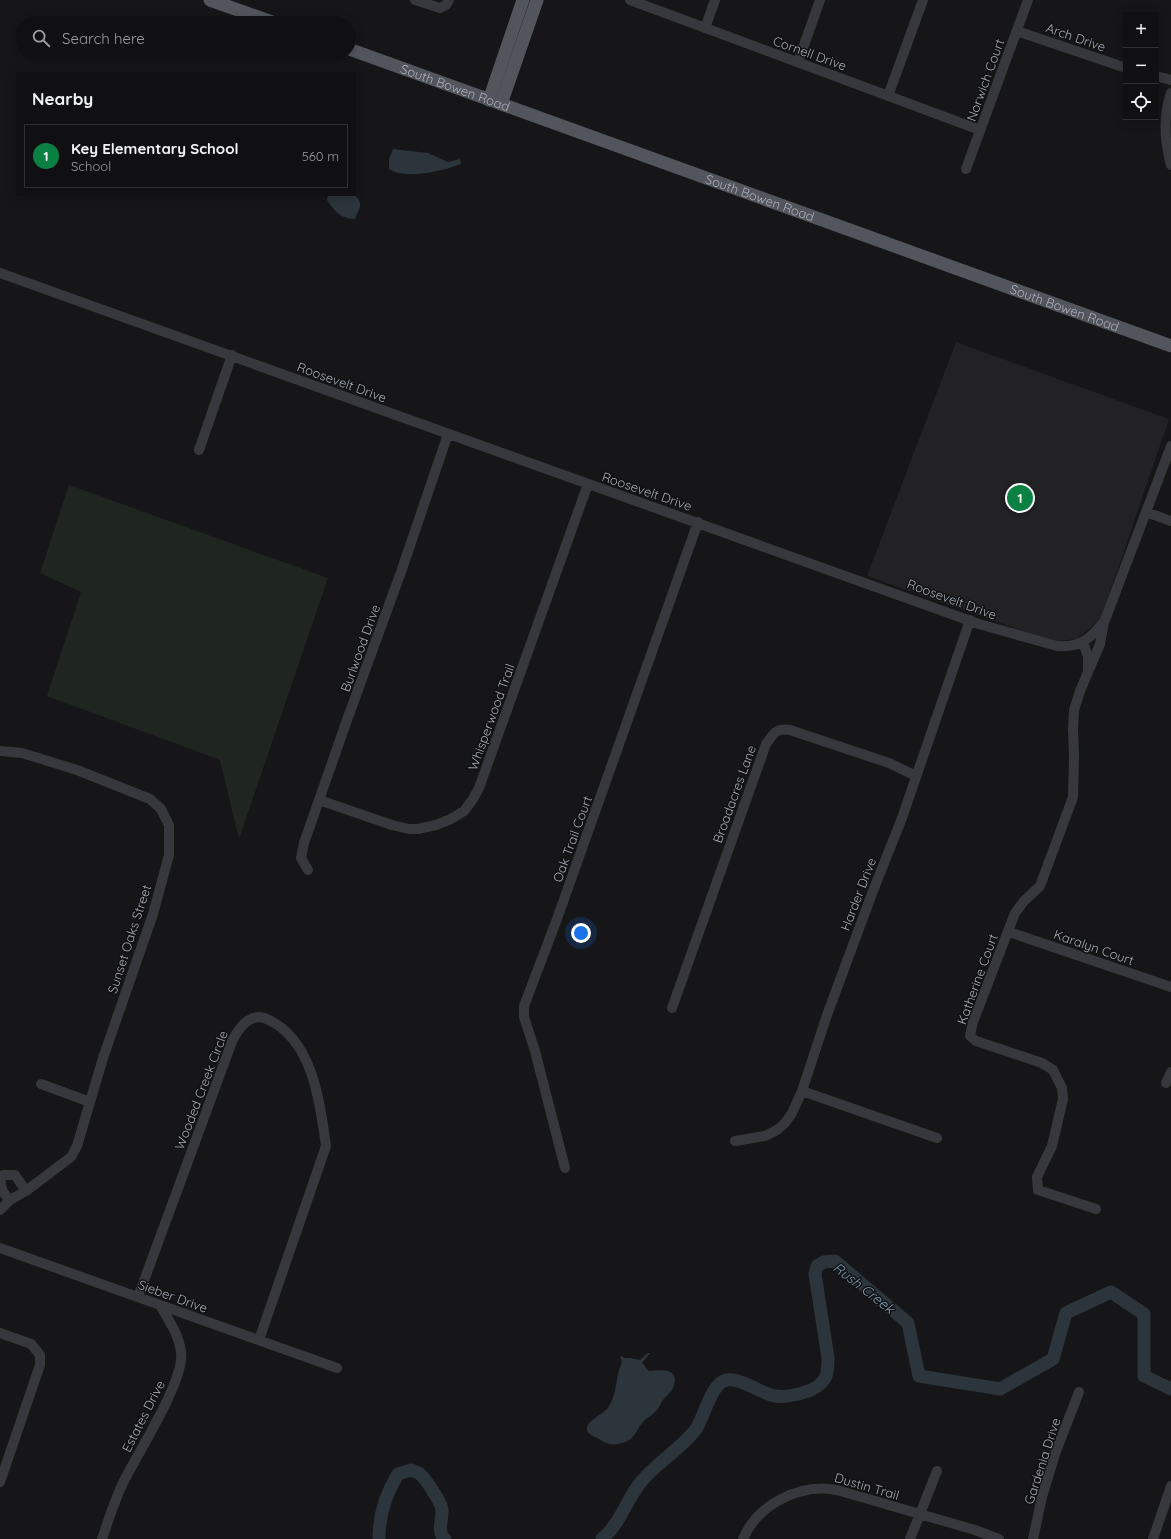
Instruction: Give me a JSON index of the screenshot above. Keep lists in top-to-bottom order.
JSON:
{
  "streets": {
    "main road": ["South Bowen Road"],
    "street": [
      "Arch Drive",
      "Cornell Drive",
      "Norwich Court",
      "Roosevelt Drive",
      "Burlwood Drive",
      "Whisperwood Trail",
      "Broadacres Lane",
      "Oak Trail Court",
      "Harder Drive",
      "Sunset Oaks Street",
      "Karalyn Court",
      "Katherine Court",
      "Wooded Creek Circle",
      "Sieber Drive",
      "Estates Drive",
      "Gardenia Drive",
      "Dustin Trail"
    ]
  },
  "crossings": [
    ["Arch Drive", "Norwich Court"],
    ["Cornell Drive", "Norwich Court"],
    ["Roosevelt Drive", "Burlwood Drive"],
    ["Roosevelt Drive", "Whisperwood Trail"],
    ["Roosevelt Drive", "Oak Trail Court"],
    ["Roosevelt Drive", "Harder Drive"],
    ["Roosevelt Drive", "Katherine Court"],
    ["Burlwood Drive", "Whisperwood Trail"],
    ["Broadacres Lane", "Harder Drive"],
    ["Karalyn Court", "Katherine Court"],
    ["Wooded Creek Circle", "Sieber Drive"],
    ["Sieber Drive", "Estates Drive"]
  ],
  "water": ["Rush Creek"],
  "page": {
    "map_buttons": ["+", "−"],
    "search": "Search here",
    "heading": "Nearby",
    "list": [
      {
        "mark": "1",
        "name": "Key Elementary School",
        "note": "School",
        "value": "560 m"
      }
    ],
    "pins": "1"
  }
}
